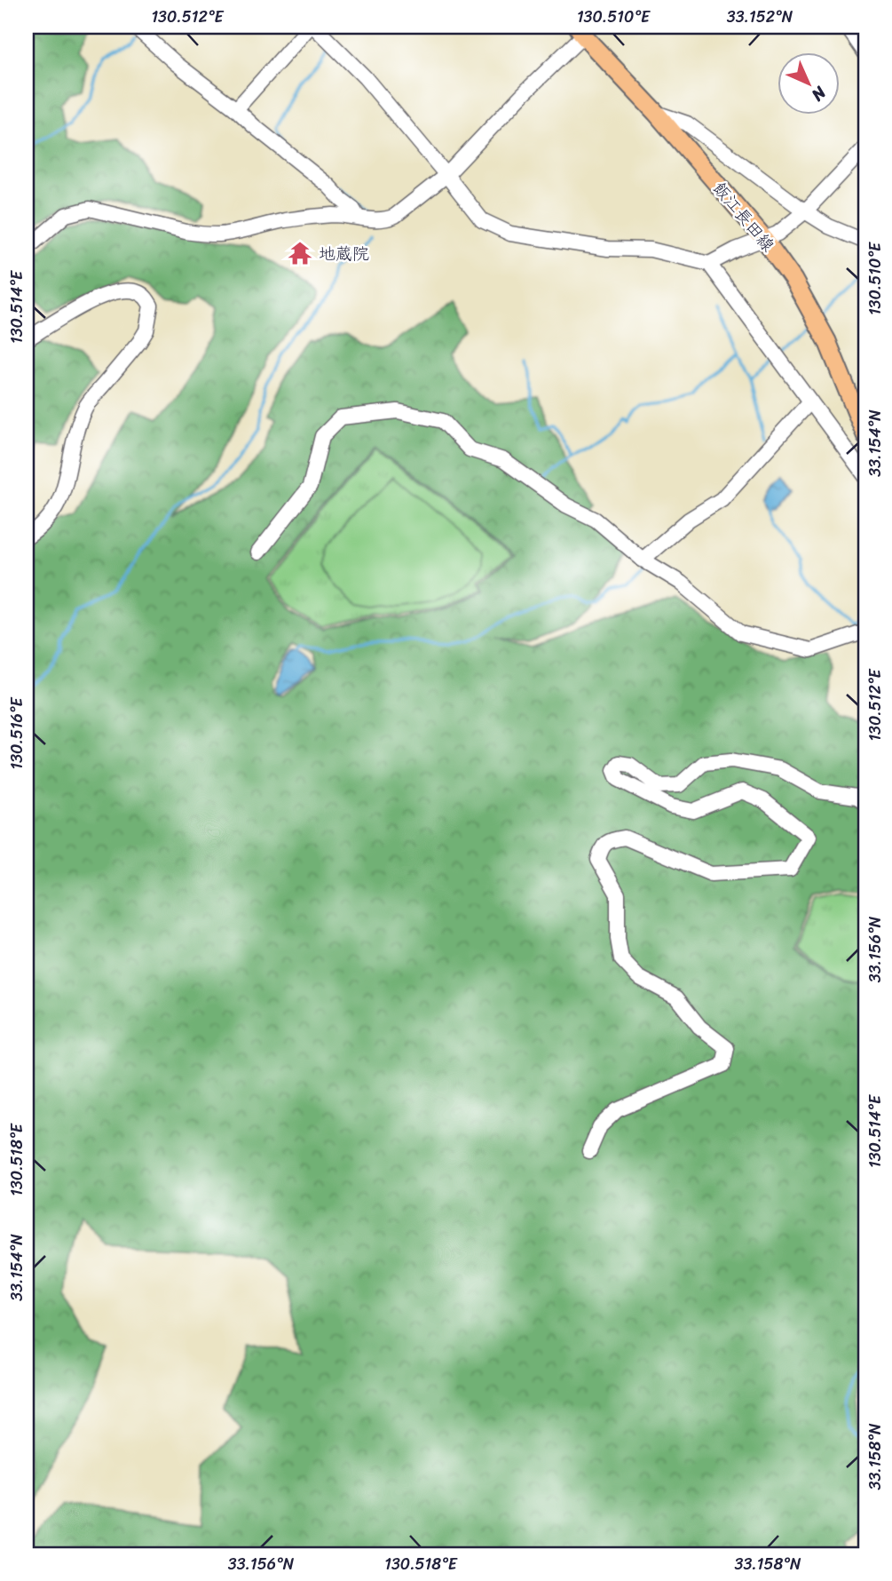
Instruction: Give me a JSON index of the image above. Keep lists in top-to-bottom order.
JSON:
{
  "streets": {
    "main road": ["飯江長田線"]
  },
  "places": {
    "temple": ["地蔵院"]
  },
  "north": "bottom right",
  "coordinates": [
    "130.512°E",
    "130.510°E",
    "33.152°N",
    "130.514°E",
    "33.154°N",
    "130.516°E",
    "33.156°N",
    "130.518°E",
    "33.158°N"
  ]
}
